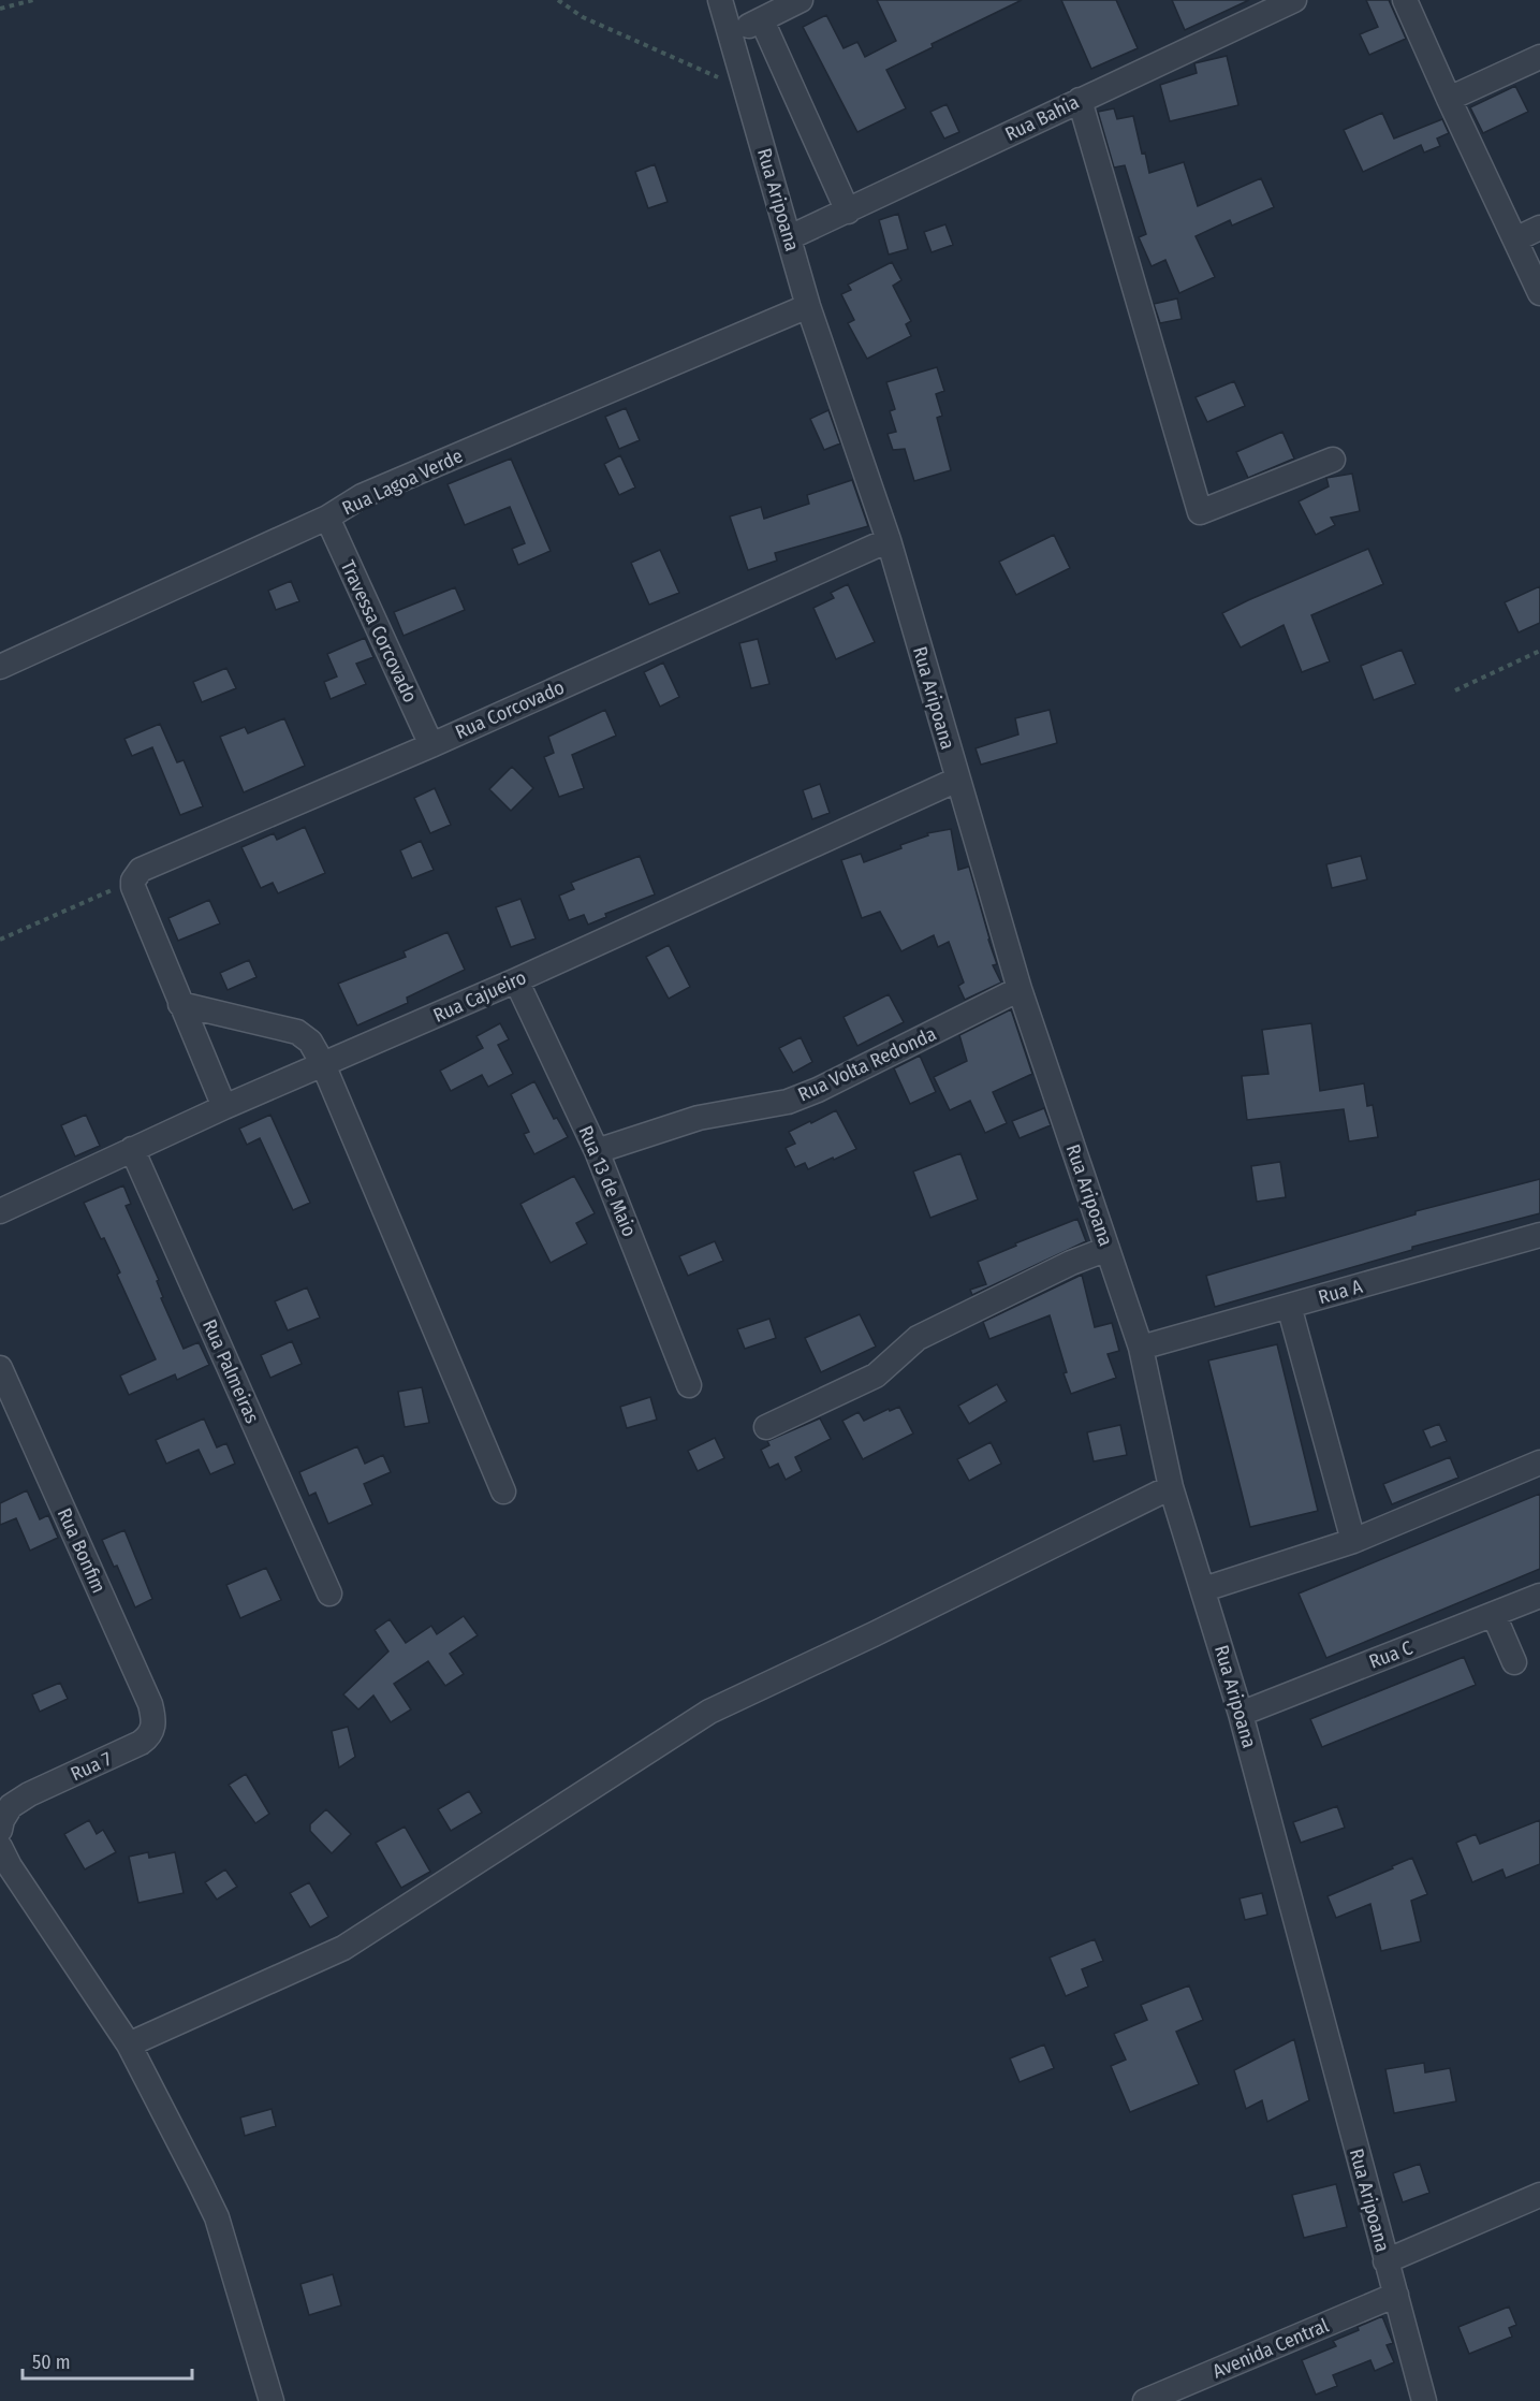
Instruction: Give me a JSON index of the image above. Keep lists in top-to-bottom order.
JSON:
{
  "streets": {
    "street": [
      "Rua Bahia",
      "Rua Aripoana",
      "Rua Lagoa Verde",
      "Travessa Corcovado",
      "Rua Corcovado",
      "Rua Cajueiro",
      "Rua Volta Redonda",
      "Rua 13 de Maio",
      "Rua A",
      "Rua Palmeiras",
      "Rua Bonfim",
      "Rua C",
      "Rua 7",
      "Avenida Central"
    ]
  },
  "crossings": [
    ["Rua Bahia", "Rua Aripoana"],
    ["Rua Aripoana", "Rua Lagoa Verde"],
    ["Rua Aripoana", "Rua Corcovado"],
    ["Rua Aripoana", "Rua Cajueiro"],
    ["Rua Aripoana", "Rua Volta Redonda"],
    ["Rua Aripoana", "Rua A"],
    ["Rua Aripoana", "Rua C"],
    ["Rua Aripoana", "Avenida Central"],
    ["Rua Lagoa Verde", "Travessa Corcovado"],
    ["Travessa Corcovado", "Rua Corcovado"],
    ["Rua Cajueiro", "Rua 13 de Maio"],
    ["Rua Cajueiro", "Rua Palmeiras"],
    ["Rua Volta Redonda", "Rua 13 de Maio"],
    ["Rua Bonfim", "Rua 7"]
  ],
  "scale_bar": "50 m"
}
